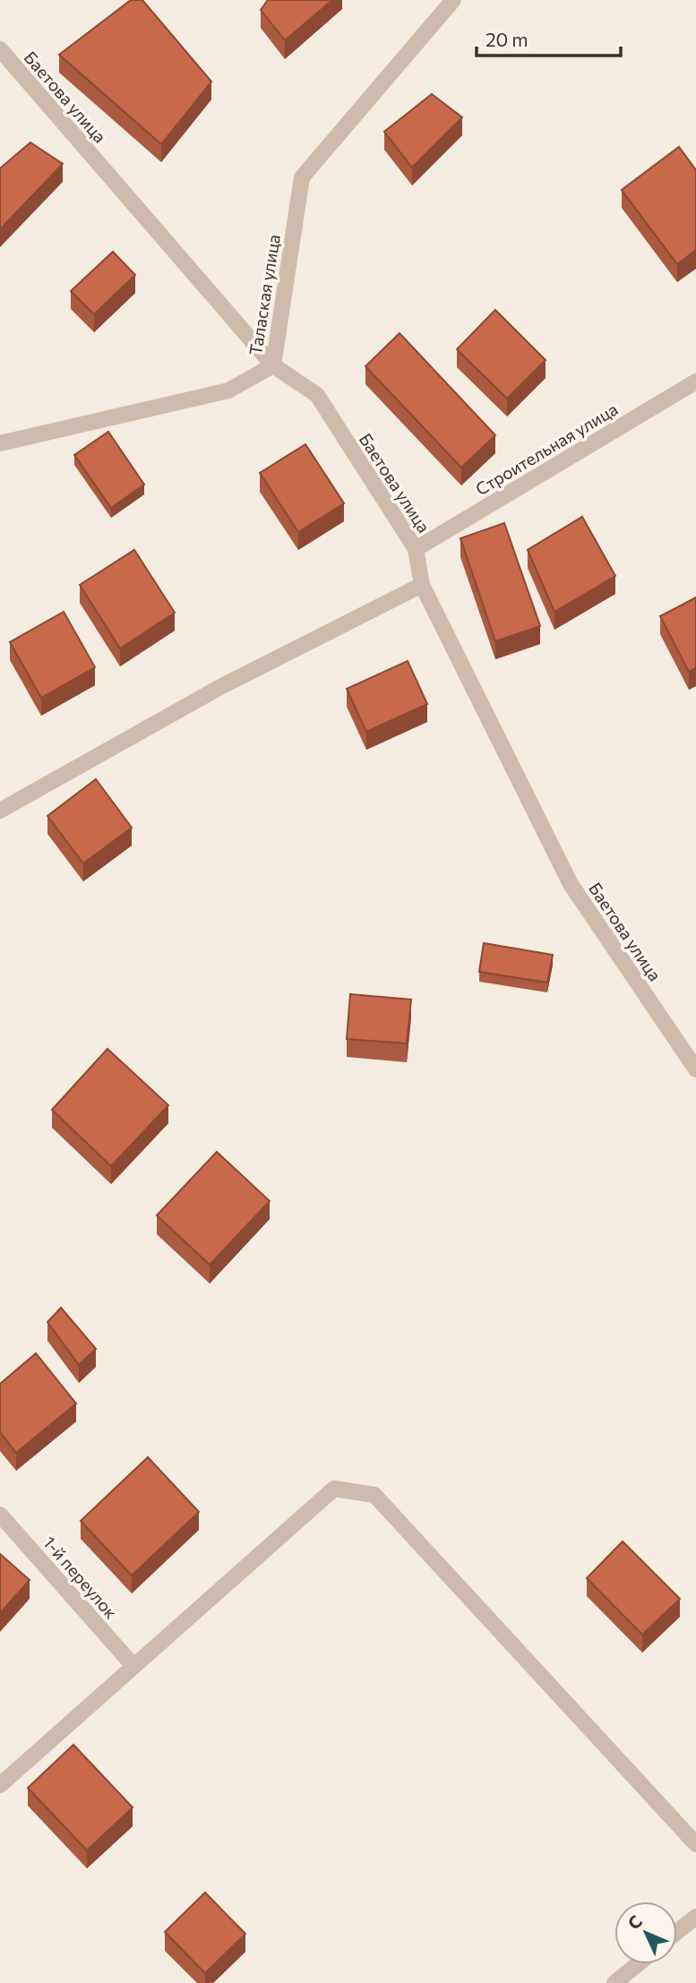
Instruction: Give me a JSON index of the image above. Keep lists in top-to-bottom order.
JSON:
{
  "streets": {
    "street": [
      "Баетова улица",
      "Талаская улица",
      "Строительная улица",
      "1-й переулок"
    ]
  },
  "crossings": [
    ["Баетова улица", "Талаская улица"],
    ["Баетова улица", "Строительная улица"]
  ],
  "scale_bar": "20 m",
  "north": "top left"
}
